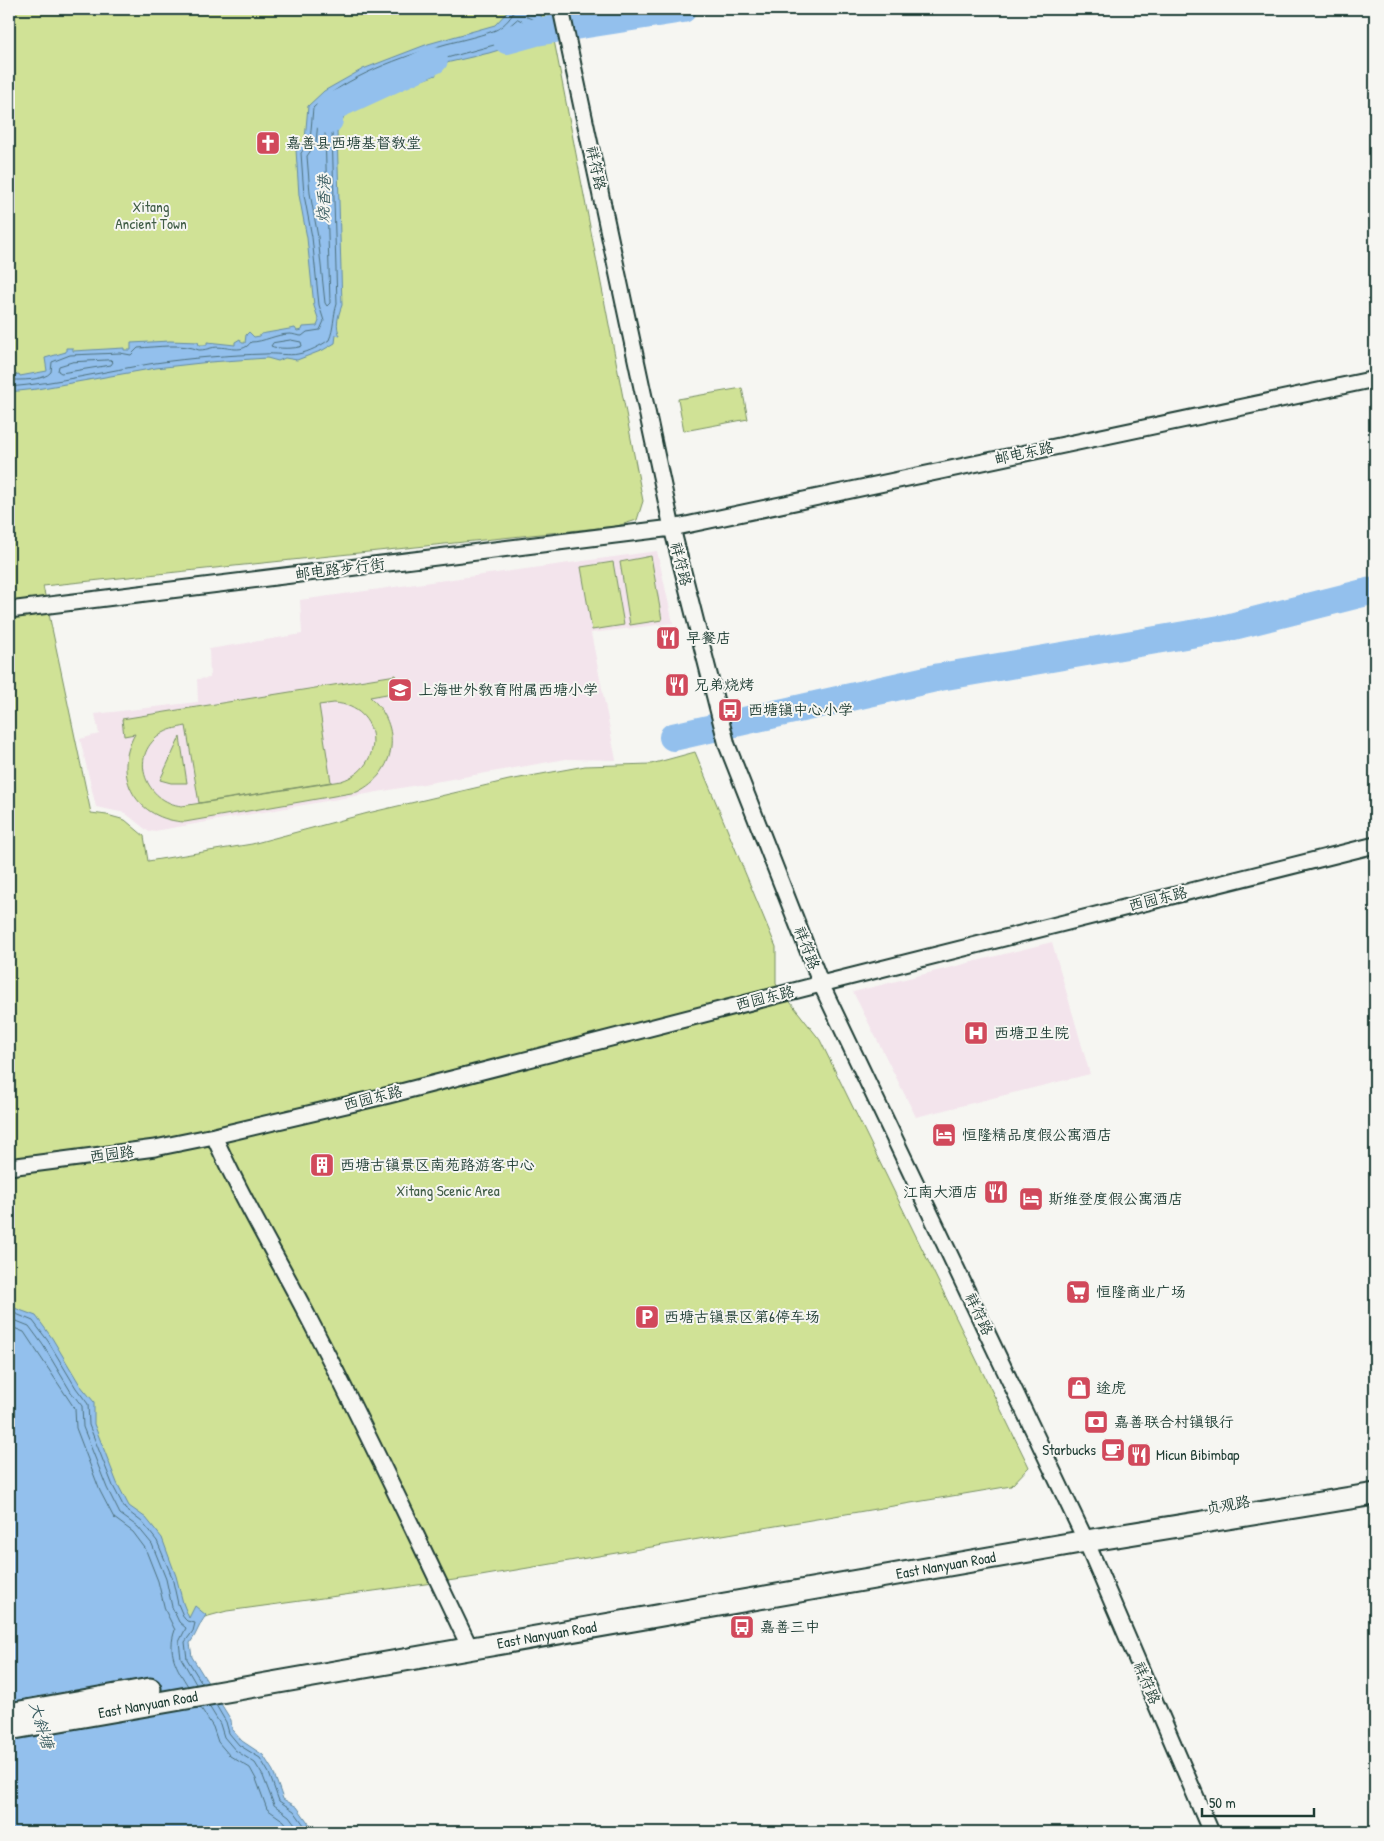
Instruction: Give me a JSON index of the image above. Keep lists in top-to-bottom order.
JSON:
{
  "streets": {
    "main road": ["贞观路", "East Nanyuan Road"],
    "street": [
      "祥符路",
      "邮电东路",
      "邮电路步行街",
      "西园东路",
      "西园路"
    ]
  },
  "crossings": [
    ["祥符路", "邮电东路"],
    ["祥符路", "邮电路步行街"],
    ["祥符路", "西园东路"],
    ["祥符路", "贞观路"],
    ["祥符路", "East Nanyuan Road"],
    ["邮电东路", "邮电路步行街"],
    ["西园东路", "西园路"],
    ["贞观路", "East Nanyuan Road"]
  ],
  "water": ["烧香港", "大斜塘"],
  "parks": ["Xitang Ancient Town", "Xitang Scenic Area"],
  "places": {
    "church": ["嘉善县西塘基督教堂"],
    "restaurant": [
      "早餐店",
      "兄弟烧烤",
      "江南大酒店",
      "Micun Bibimbap"
    ],
    "school or university": ["上海世外教育附属西塘小学"],
    "bus stop": ["西塘镇中心小学", "嘉善三中"],
    "hospital": ["西塘卫生院"],
    "hotel": ["恒隆精品度假公寓酒店", "斯维登度假公寓酒店"],
    "building": ["西塘古镇景区南苑路游客中心"],
    "supermarket": ["恒隆商业广场"],
    "parking": ["西塘古镇景区第6停车场"],
    "shop": ["途虎"],
    "bank": ["嘉善联合村镇银行"],
    "cafe": ["Starbucks"]
  },
  "scale_bar": "50 m"
}
